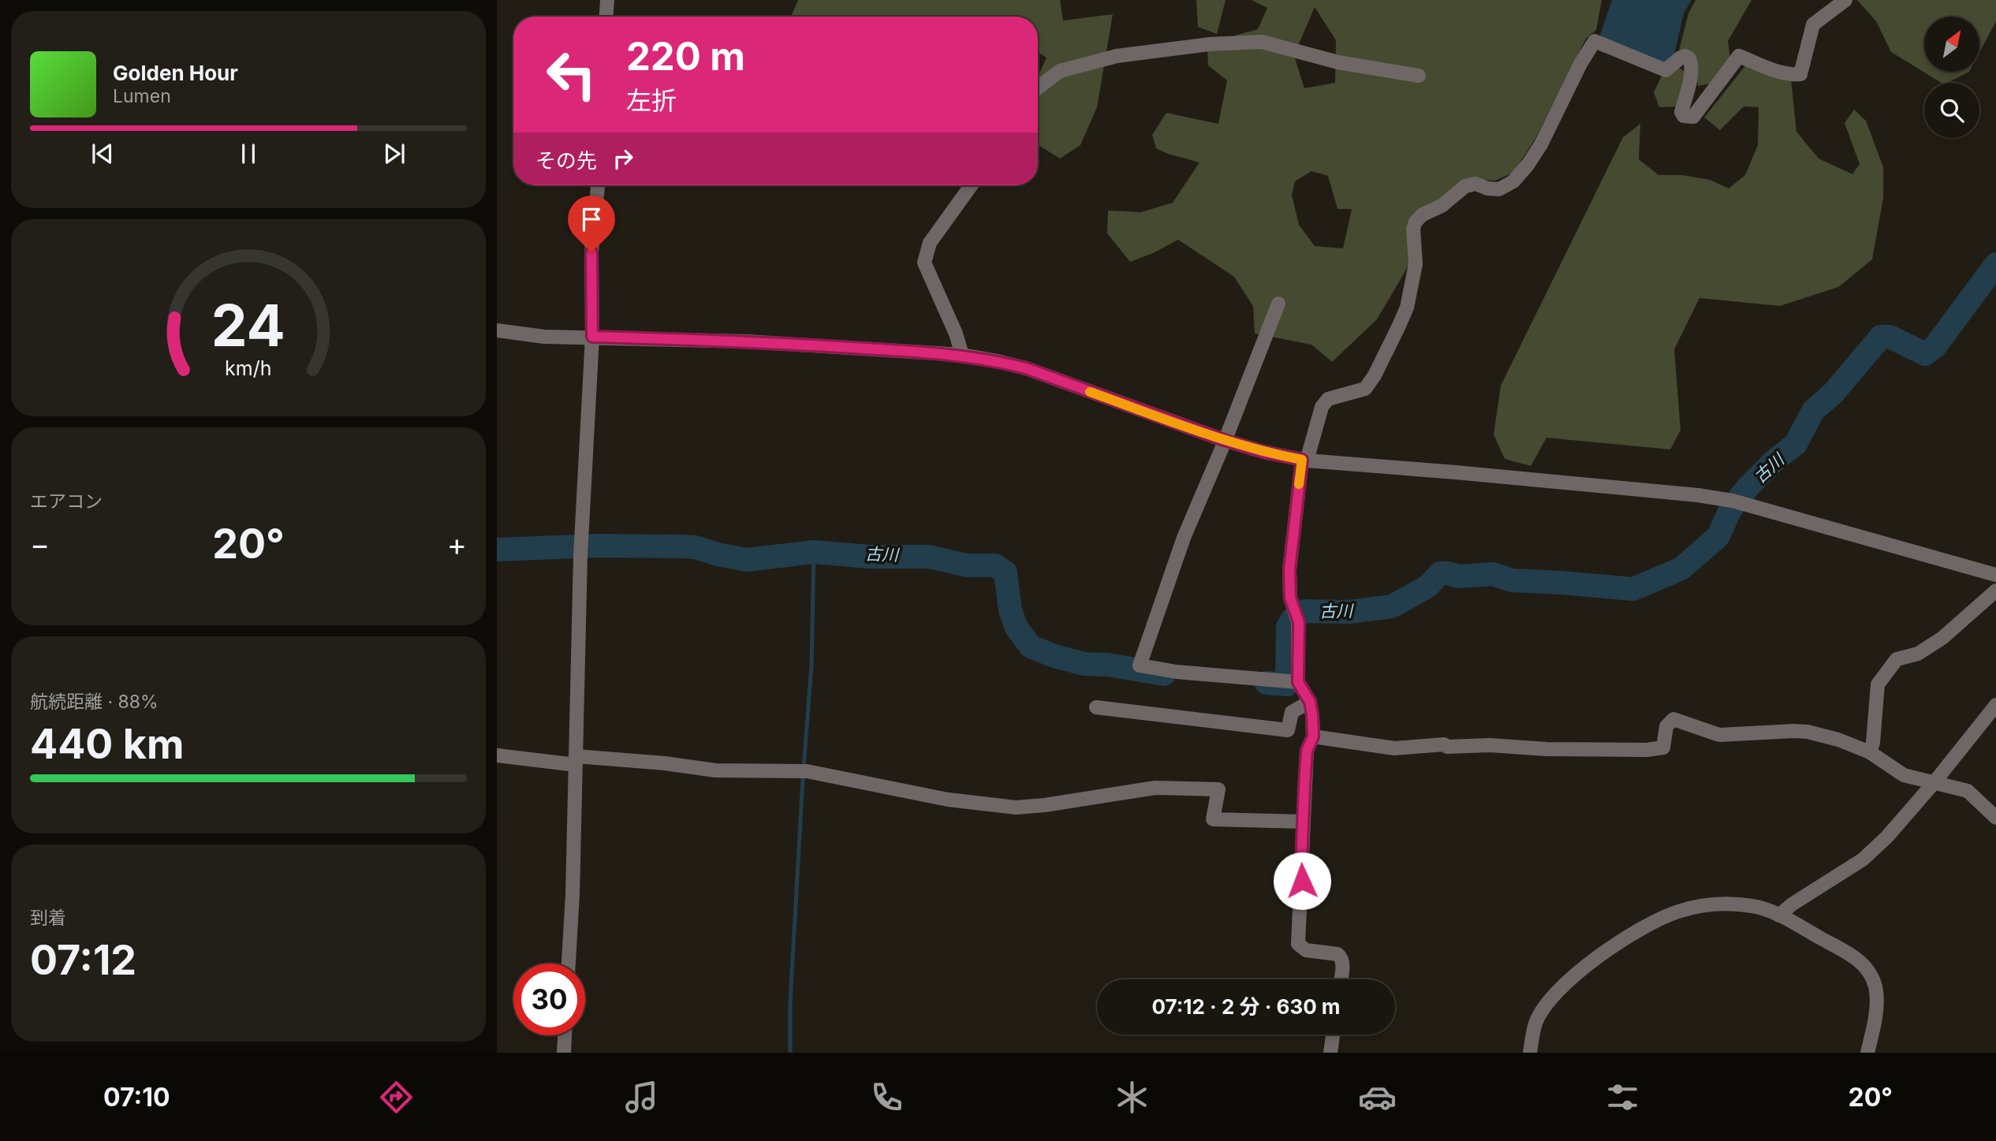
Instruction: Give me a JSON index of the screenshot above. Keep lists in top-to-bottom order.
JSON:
{
  "water": ["古川"],
  "north": "top right",
  "page": {
    "turn": ["220 m", "左折"],
    "song": ["Golden Hour", "Lumen"],
    "then": "その先",
    "tile": [
      "エアコン",
      ["航続距離 · 88%", "440 km"],
      ["到着", "07:12"]
    ],
    "heat": ["−", "20°", "+"],
    "limit": "30",
    "trip": "07:12 · 2 分 · 630 m",
    "tabs": ["07:10", "20°"],
    "gauge": ["24", "km/h"]
  }
}
